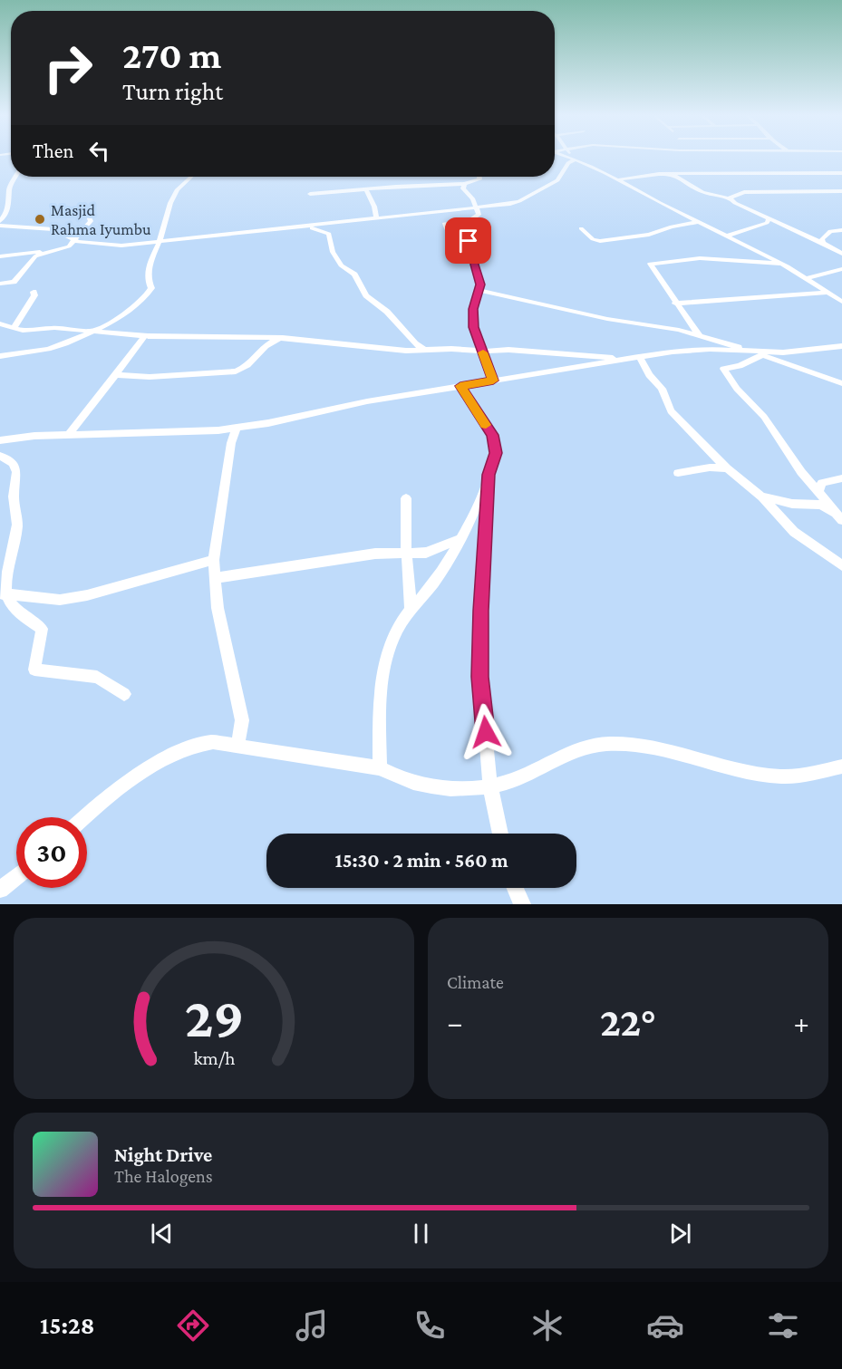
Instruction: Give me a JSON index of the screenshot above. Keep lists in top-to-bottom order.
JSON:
{
  "places": ["Masjid Rahma Iyumbu"],
  "page": {
    "turn": ["270 m", "Turn right"],
    "then": "Then",
    "limit": "30",
    "trip": "15:30 · 2 min · 560 m",
    "tile": "Climate",
    "heat": ["−", "22°", "+"],
    "song": ["Night Drive", "The Halogens"],
    "tabs": "15:28",
    "gauge": ["29", "km/h"]
  }
}
